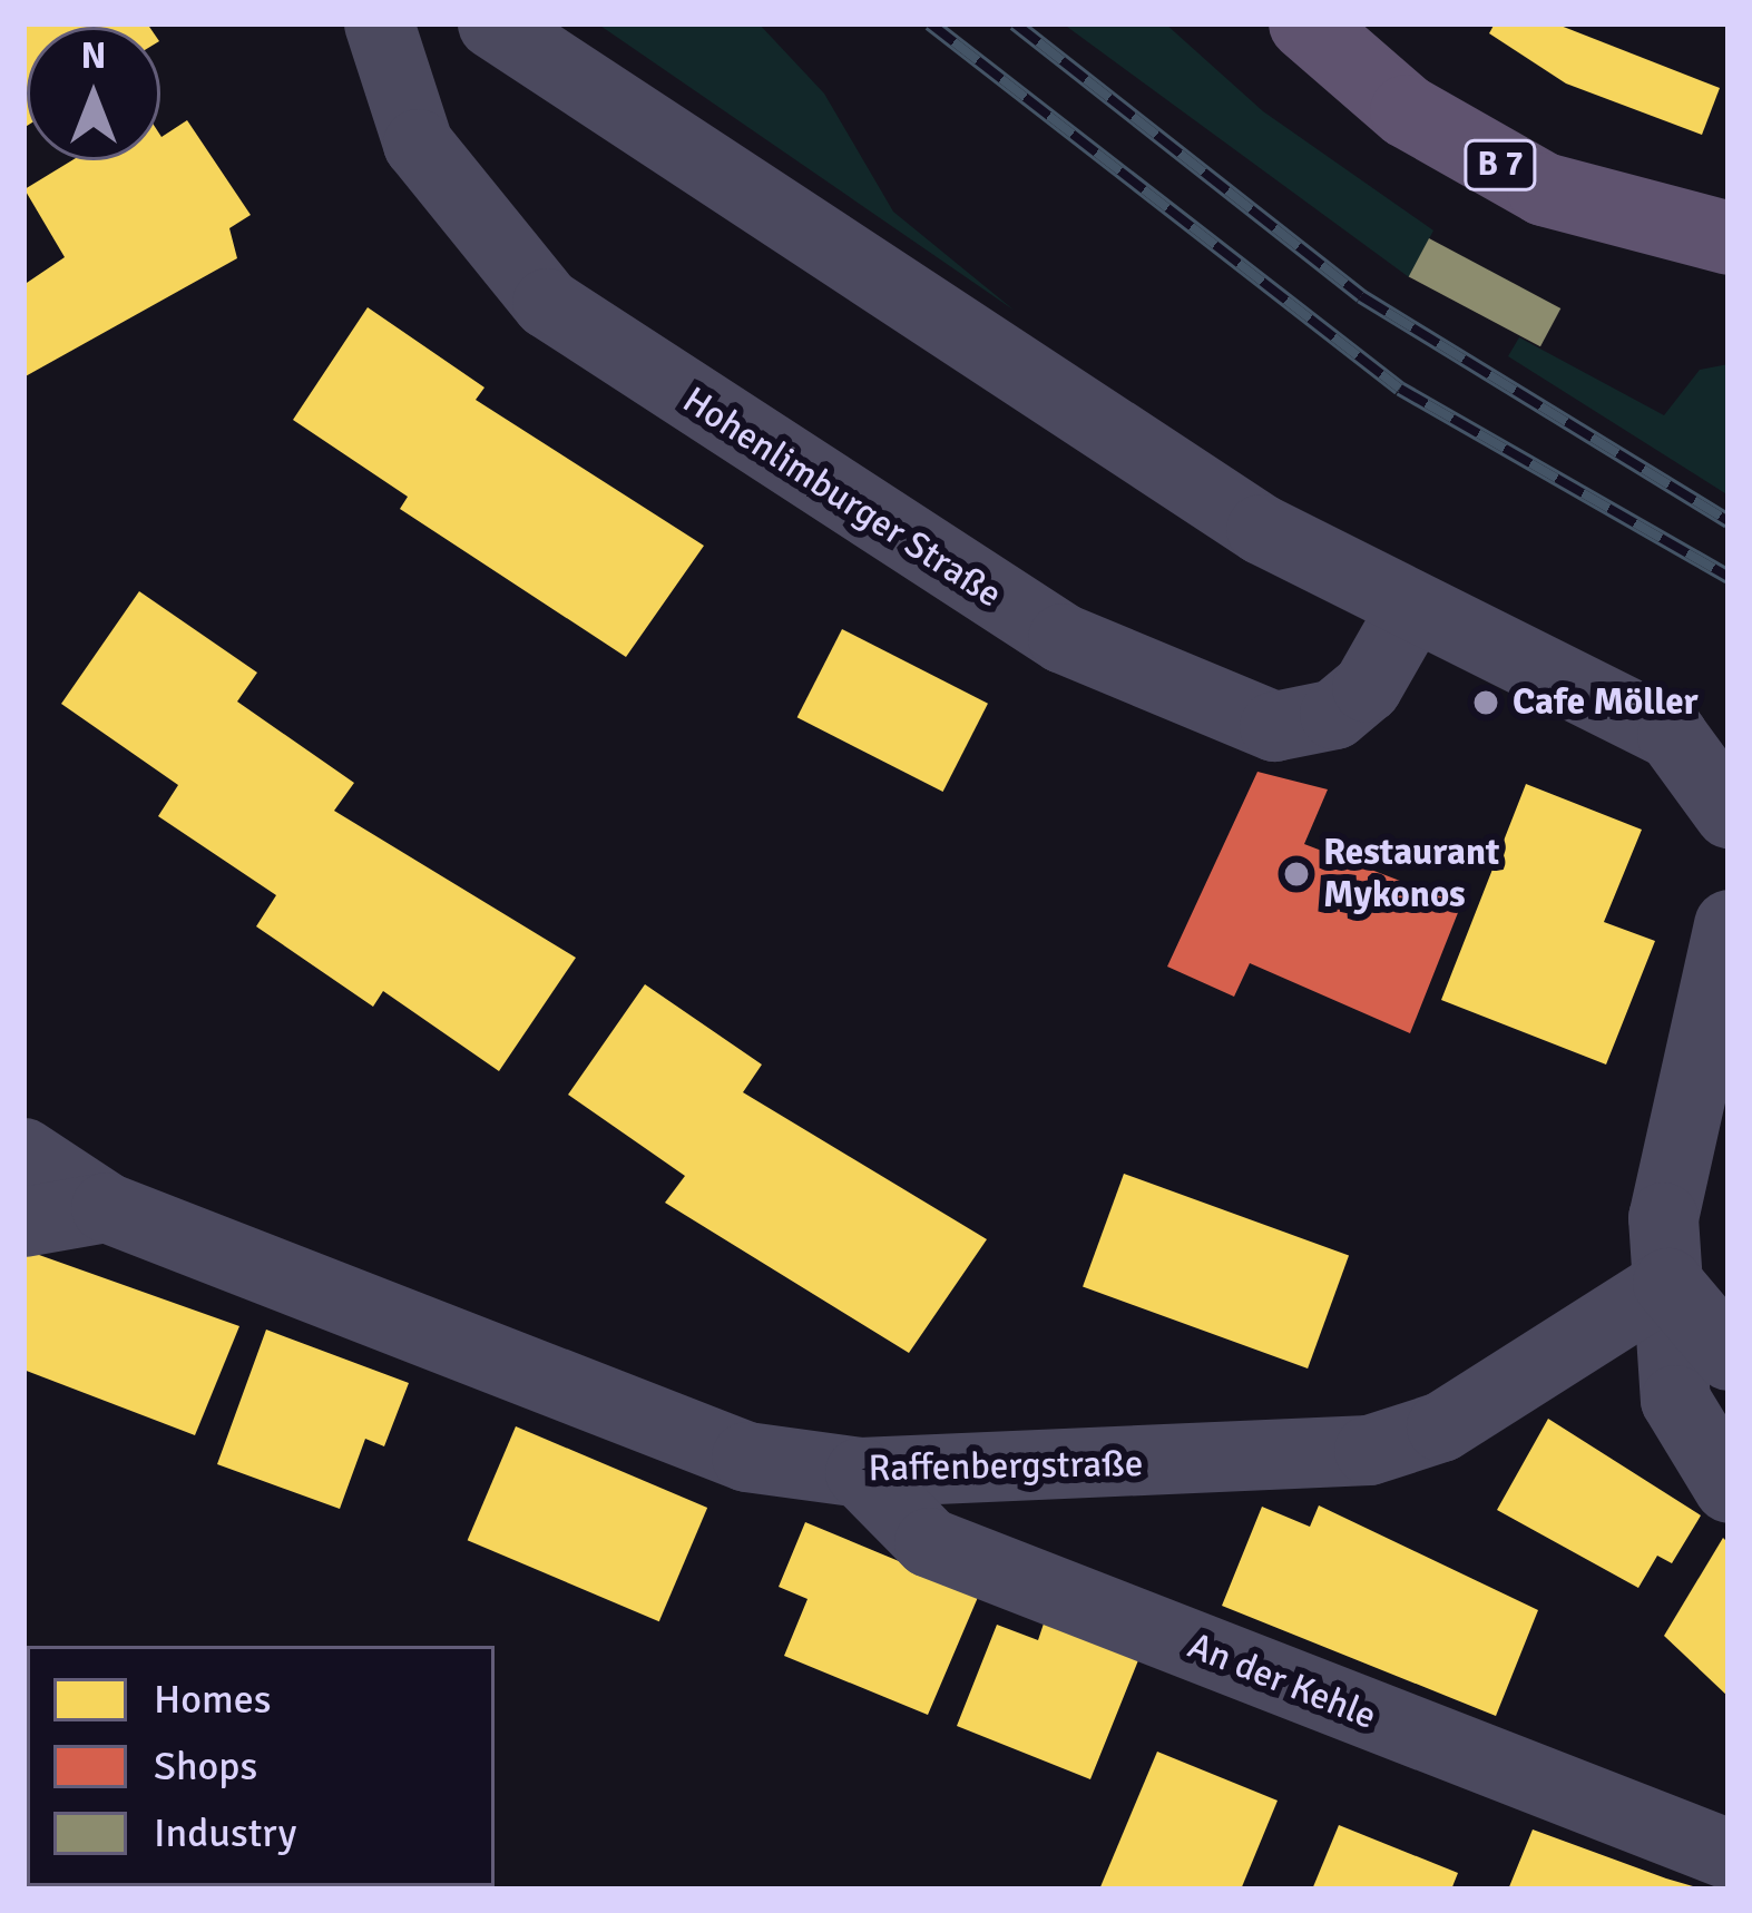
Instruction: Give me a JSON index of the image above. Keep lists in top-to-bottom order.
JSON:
{
  "streets": {
    "main road": ["B 7"],
    "street": ["Hohenlimburger Straße", "Raffenbergstraße", "An der Kehle"]
  },
  "crossings": [
    ["Raffenbergstraße", "An der Kehle"]
  ],
  "places": ["Cafe Möller", "Restaurant Mykonos"],
  "legend": ["Homes", "Shops", "Industry"],
  "north": "top"
}
